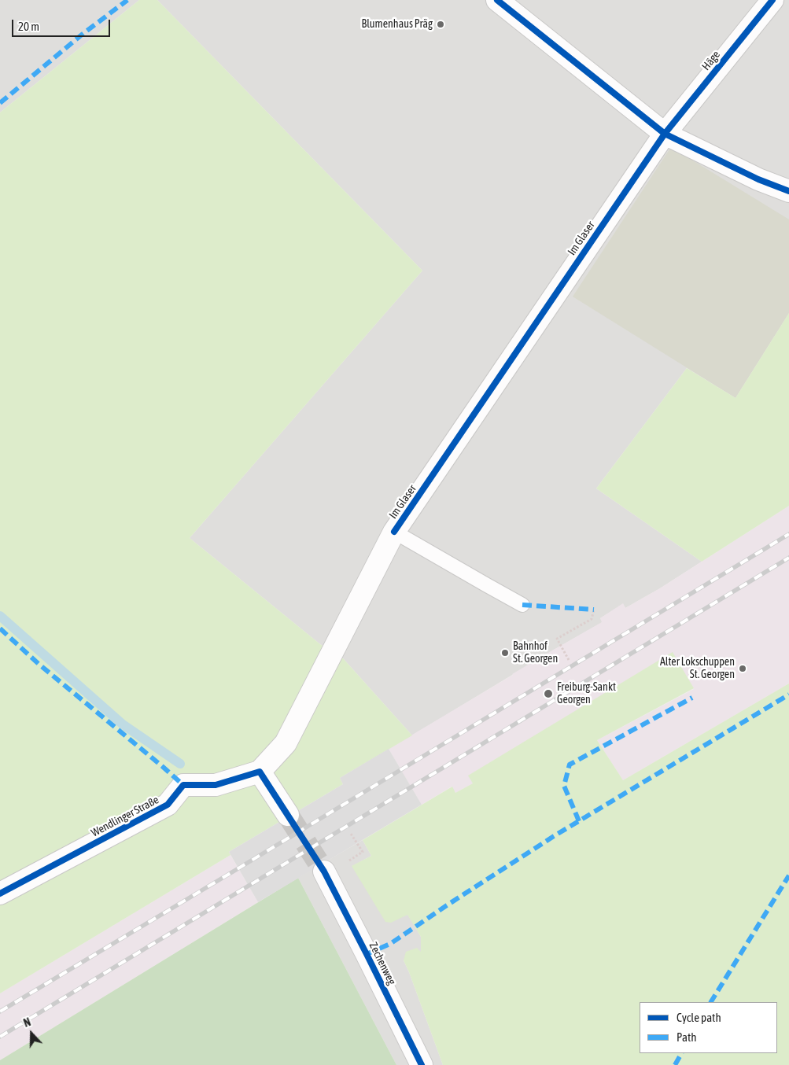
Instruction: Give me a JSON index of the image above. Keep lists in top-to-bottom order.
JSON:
{
  "streets": {
    "street": [
      "Häge",
      "Im Glaser",
      "Wendlinger Straße",
      "Zechenweg"
    ]
  },
  "crossings": [
    ["Häge", "Im Glaser"],
    ["Im Glaser", "Wendlinger Straße"]
  ],
  "places": [
    "Blumenhaus Präg",
    "Bahnhof St. Georgen",
    "Alter Lokschuppen St. Georgen",
    "Freiburg-Sankt Georgen"
  ],
  "legend": ["Cycle path", "Path"],
  "scale_bar": "20 m",
  "north": "top"
}
